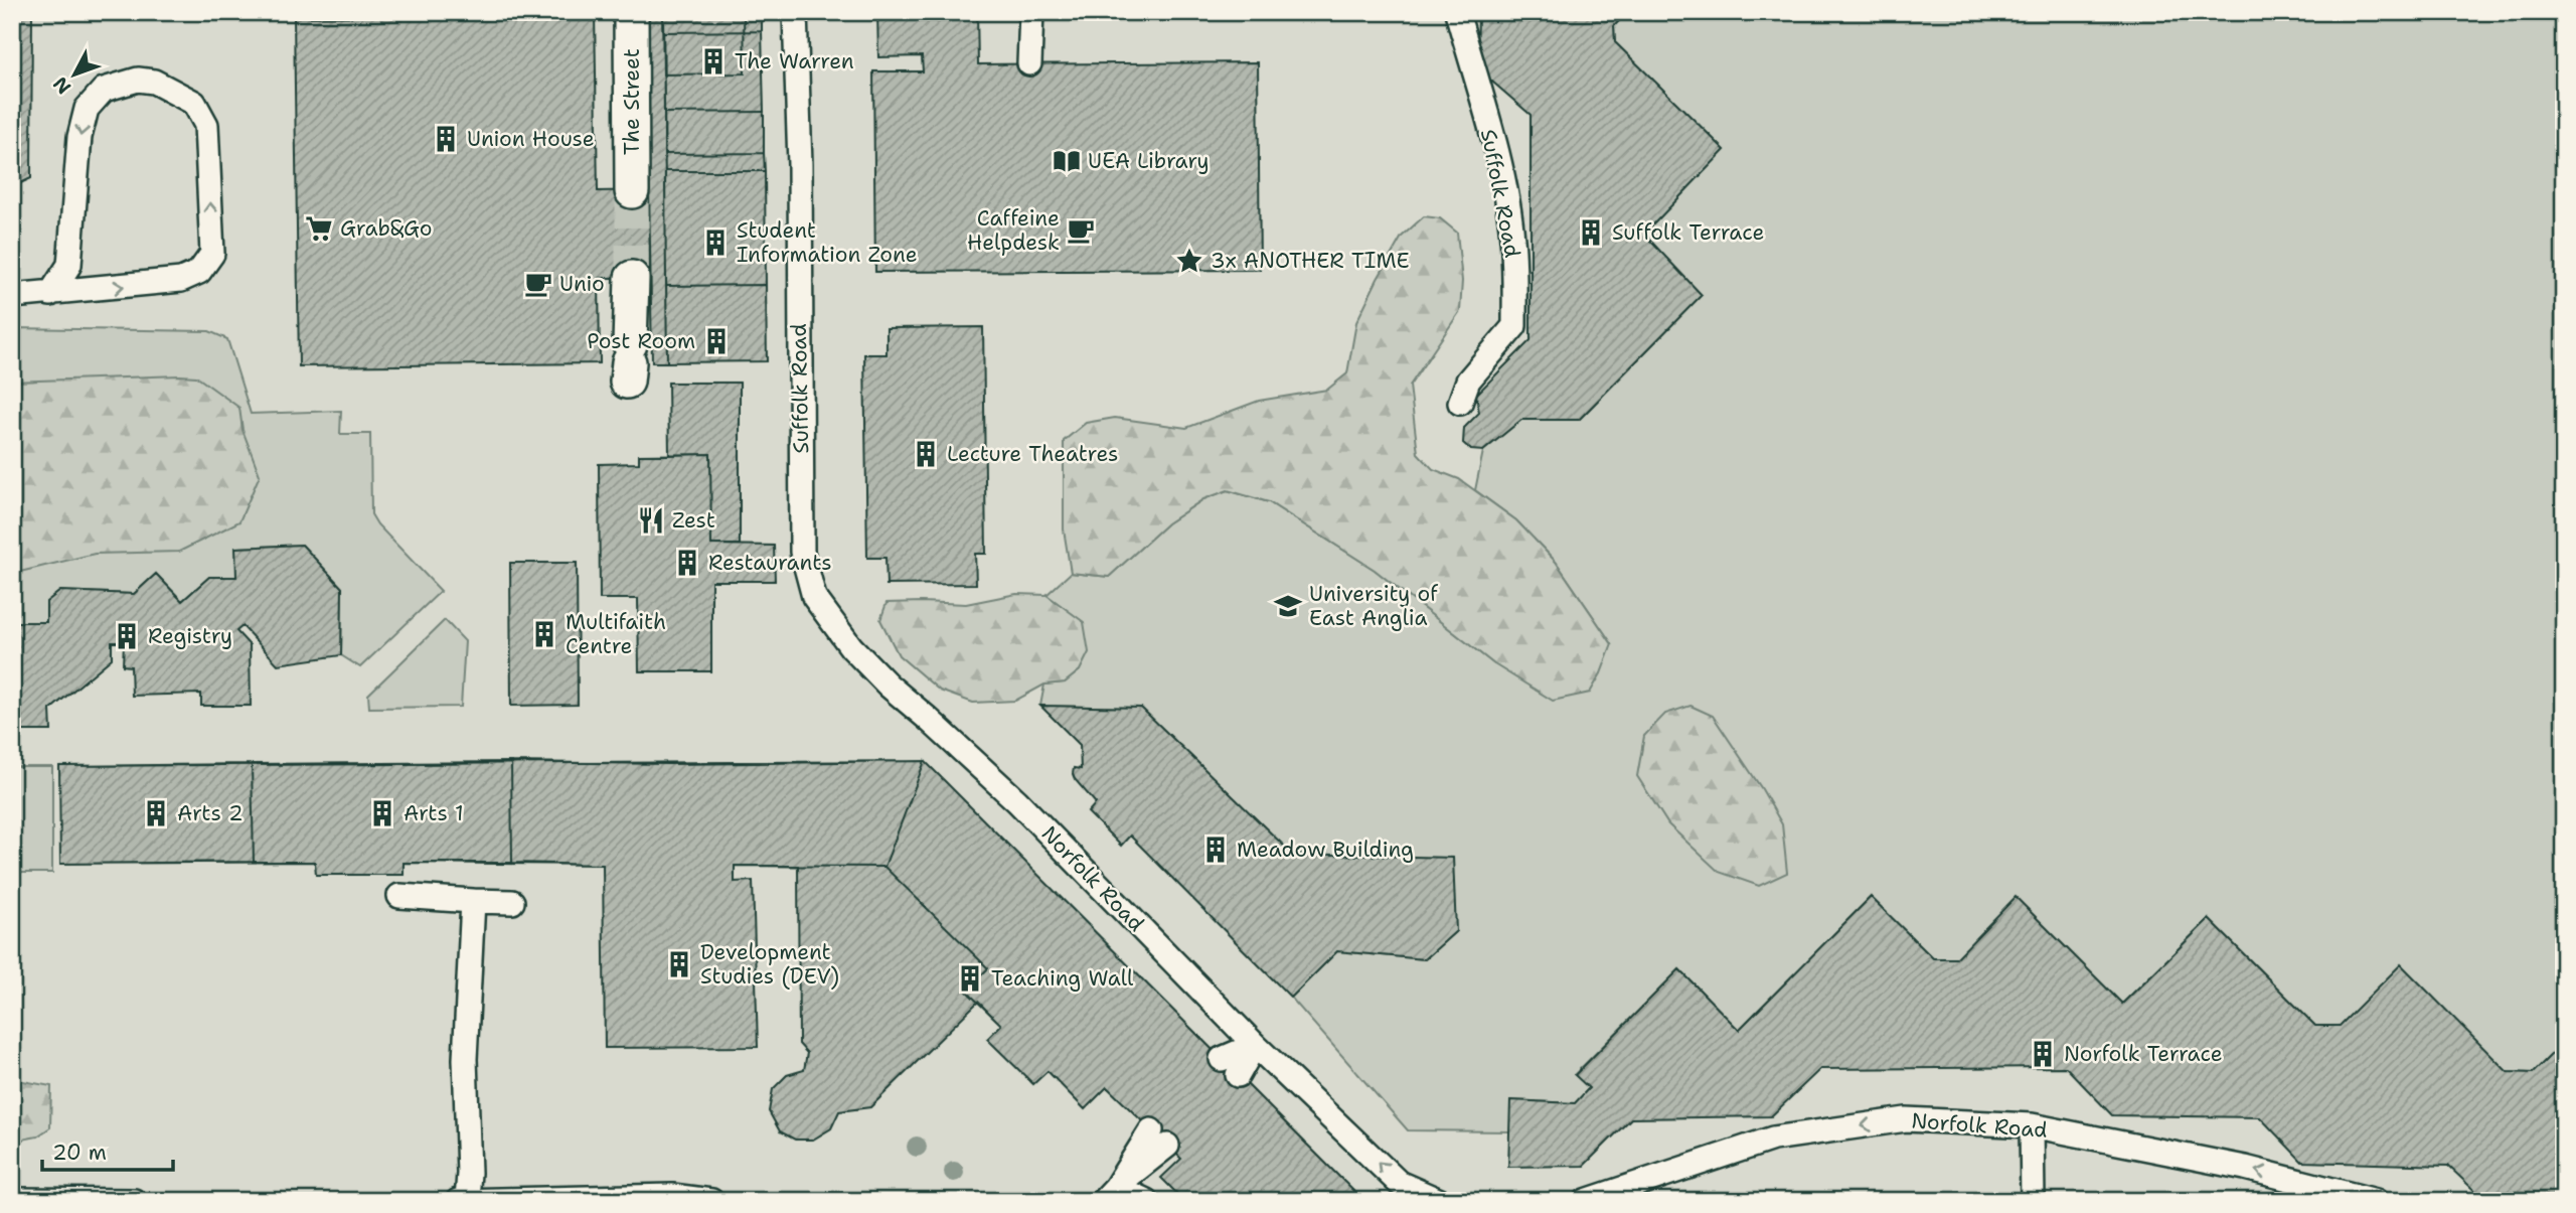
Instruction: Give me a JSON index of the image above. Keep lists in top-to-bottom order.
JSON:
{
  "streets": {
    "street": ["The Street"],
    "lane": ["Suffolk Road", "Norfolk Road"]
  },
  "crossings": [
    ["Suffolk Road", "Norfolk Road"]
  ],
  "one_way": ["Norfolk Road"],
  "places": {
    "building": [
      "The Warren",
      "Union House",
      "Suffolk Terrace",
      "Student Information Zone",
      "Post Room",
      "Lecture Theatres",
      "Restaurants",
      "Multifaith Centre",
      "Registry",
      "Arts 2",
      "Arts 1",
      "Meadow Building",
      "Development Studies (DEV)",
      "Teaching Wall",
      "Norfolk Terrace"
    ],
    "library": ["UEA Library"],
    "supermarket": ["Grab&Go"],
    "cafe": ["Caffeine Helpdesk", "Unio"],
    "place": ["3x ANOTHER TIME"],
    "restaurant": ["Zest"],
    "school or university": ["University of East Anglia"]
  },
  "scale_bar": "20 m",
  "north": "bottom left"
}
